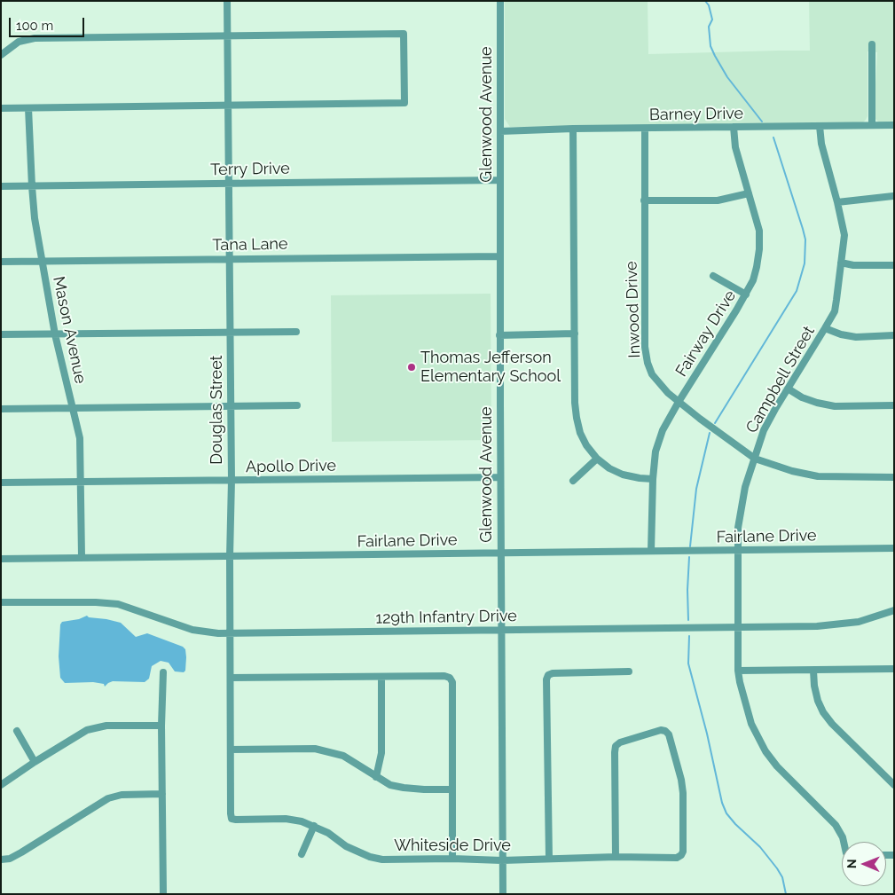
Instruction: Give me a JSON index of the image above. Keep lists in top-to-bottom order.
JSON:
{
  "streets": {
    "street": [
      "Glenwood Avenue",
      "Barney Drive",
      "Terry Drive",
      "Tana Lane",
      "Inwood Drive",
      "Mason Avenue",
      "Fairway Drive",
      "Campbell Street",
      "Douglas Street",
      "Apollo Drive",
      "Fairlane Drive",
      "129th Infantry Drive",
      "Whiteside Drive"
    ]
  },
  "crossings": [
    ["Glenwood Avenue", "Barney Drive"],
    ["Glenwood Avenue", "Terry Drive"],
    ["Glenwood Avenue", "Tana Lane"],
    ["Glenwood Avenue", "Apollo Drive"],
    ["Glenwood Avenue", "Fairlane Drive"],
    ["Glenwood Avenue", "129th Infantry Drive"],
    ["Glenwood Avenue", "Whiteside Drive"],
    ["Barney Drive", "Inwood Drive"],
    ["Barney Drive", "Fairway Drive"],
    ["Barney Drive", "Campbell Street"],
    ["Terry Drive", "Mason Avenue"],
    ["Terry Drive", "Douglas Street"],
    ["Tana Lane", "Mason Avenue"],
    ["Tana Lane", "Douglas Street"],
    ["Inwood Drive", "Fairway Drive"],
    ["Inwood Drive", "Campbell Street"],
    ["Mason Avenue", "Apollo Drive"],
    ["Mason Avenue", "Fairlane Drive"],
    ["Fairway Drive", "Fairlane Drive"],
    ["Campbell Street", "Fairlane Drive"],
    ["Campbell Street", "129th Infantry Drive"],
    ["Douglas Street", "Apollo Drive"],
    ["Douglas Street", "Fairlane Drive"],
    ["Douglas Street", "129th Infantry Drive"],
    ["Douglas Street", "Whiteside Drive"]
  ],
  "places": ["Thomas Jefferson Elementary School"],
  "scale_bar": "100 m",
  "north": "left"
}
